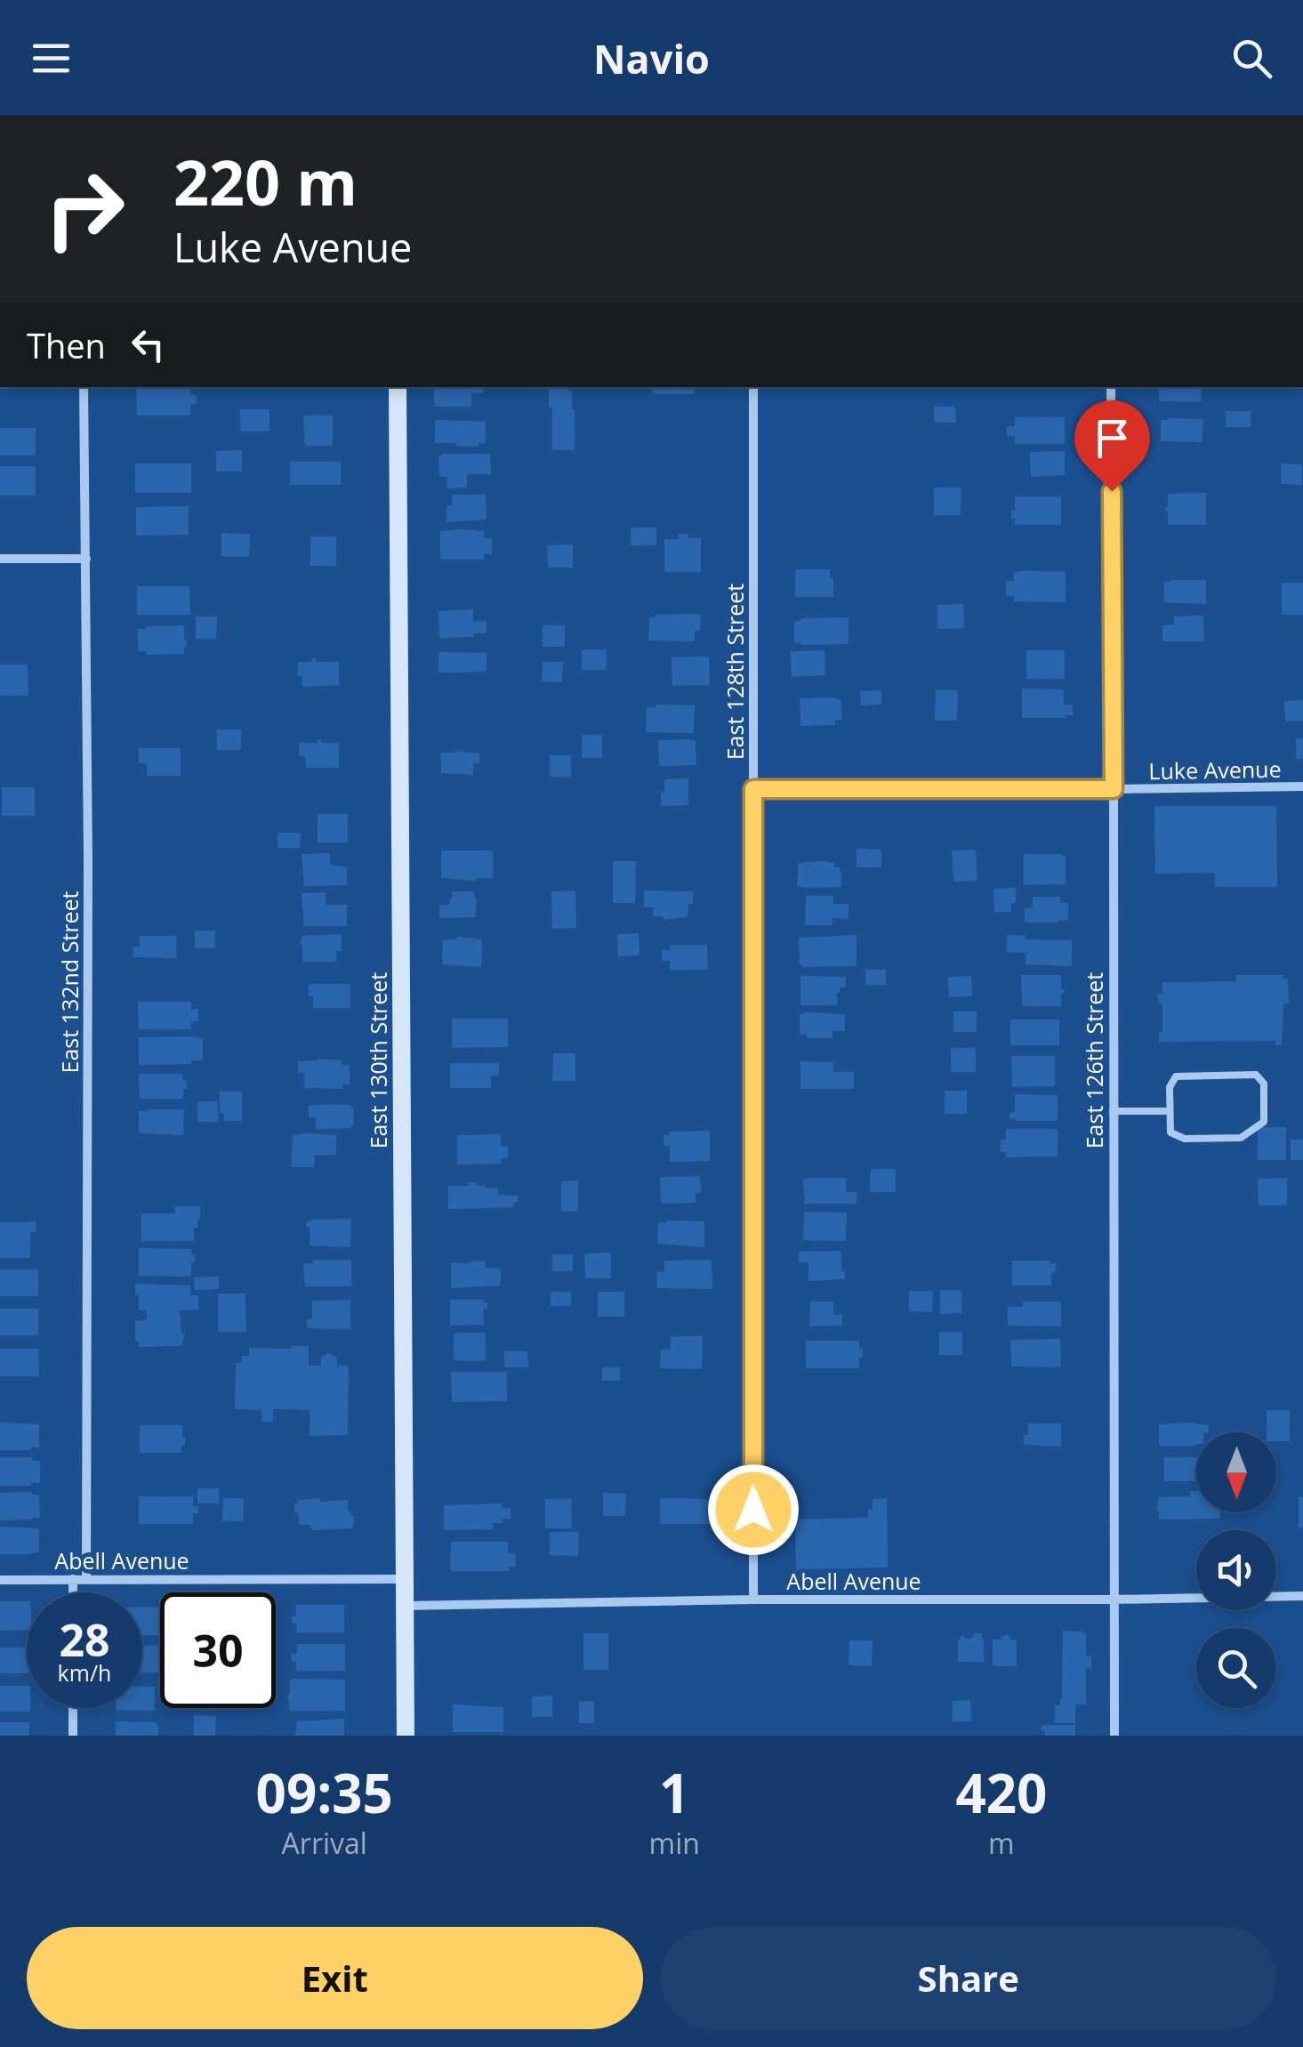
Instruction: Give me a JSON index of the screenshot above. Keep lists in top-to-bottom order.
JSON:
{
  "streets": {
    "street": [
      "East 128th Street",
      "Luke Avenue",
      "East 132nd Street",
      "East 130th Street",
      "East 126th Street",
      "Abell Avenue"
    ]
  },
  "crossings": [
    ["East 128th Street", "Luke Avenue"],
    ["East 128th Street", "Abell Avenue"],
    ["Luke Avenue", "East 126th Street"],
    ["East 132nd Street", "Abell Avenue"],
    ["East 130th Street", "Abell Avenue"],
    ["East 126th Street", "Abell Avenue"]
  ],
  "north": "bottom",
  "page": {
    "header": "Navio",
    "turn": ["220 m", "Luke Avenue"],
    "then": "Then",
    "speed": "28 km/h",
    "limit": "30",
    "eta": [
      "09:35",
      "Arrival",
      "1",
      "min",
      "420",
      "m"
    ],
    "buttons": ["Exit", "Share"]
  }
}
